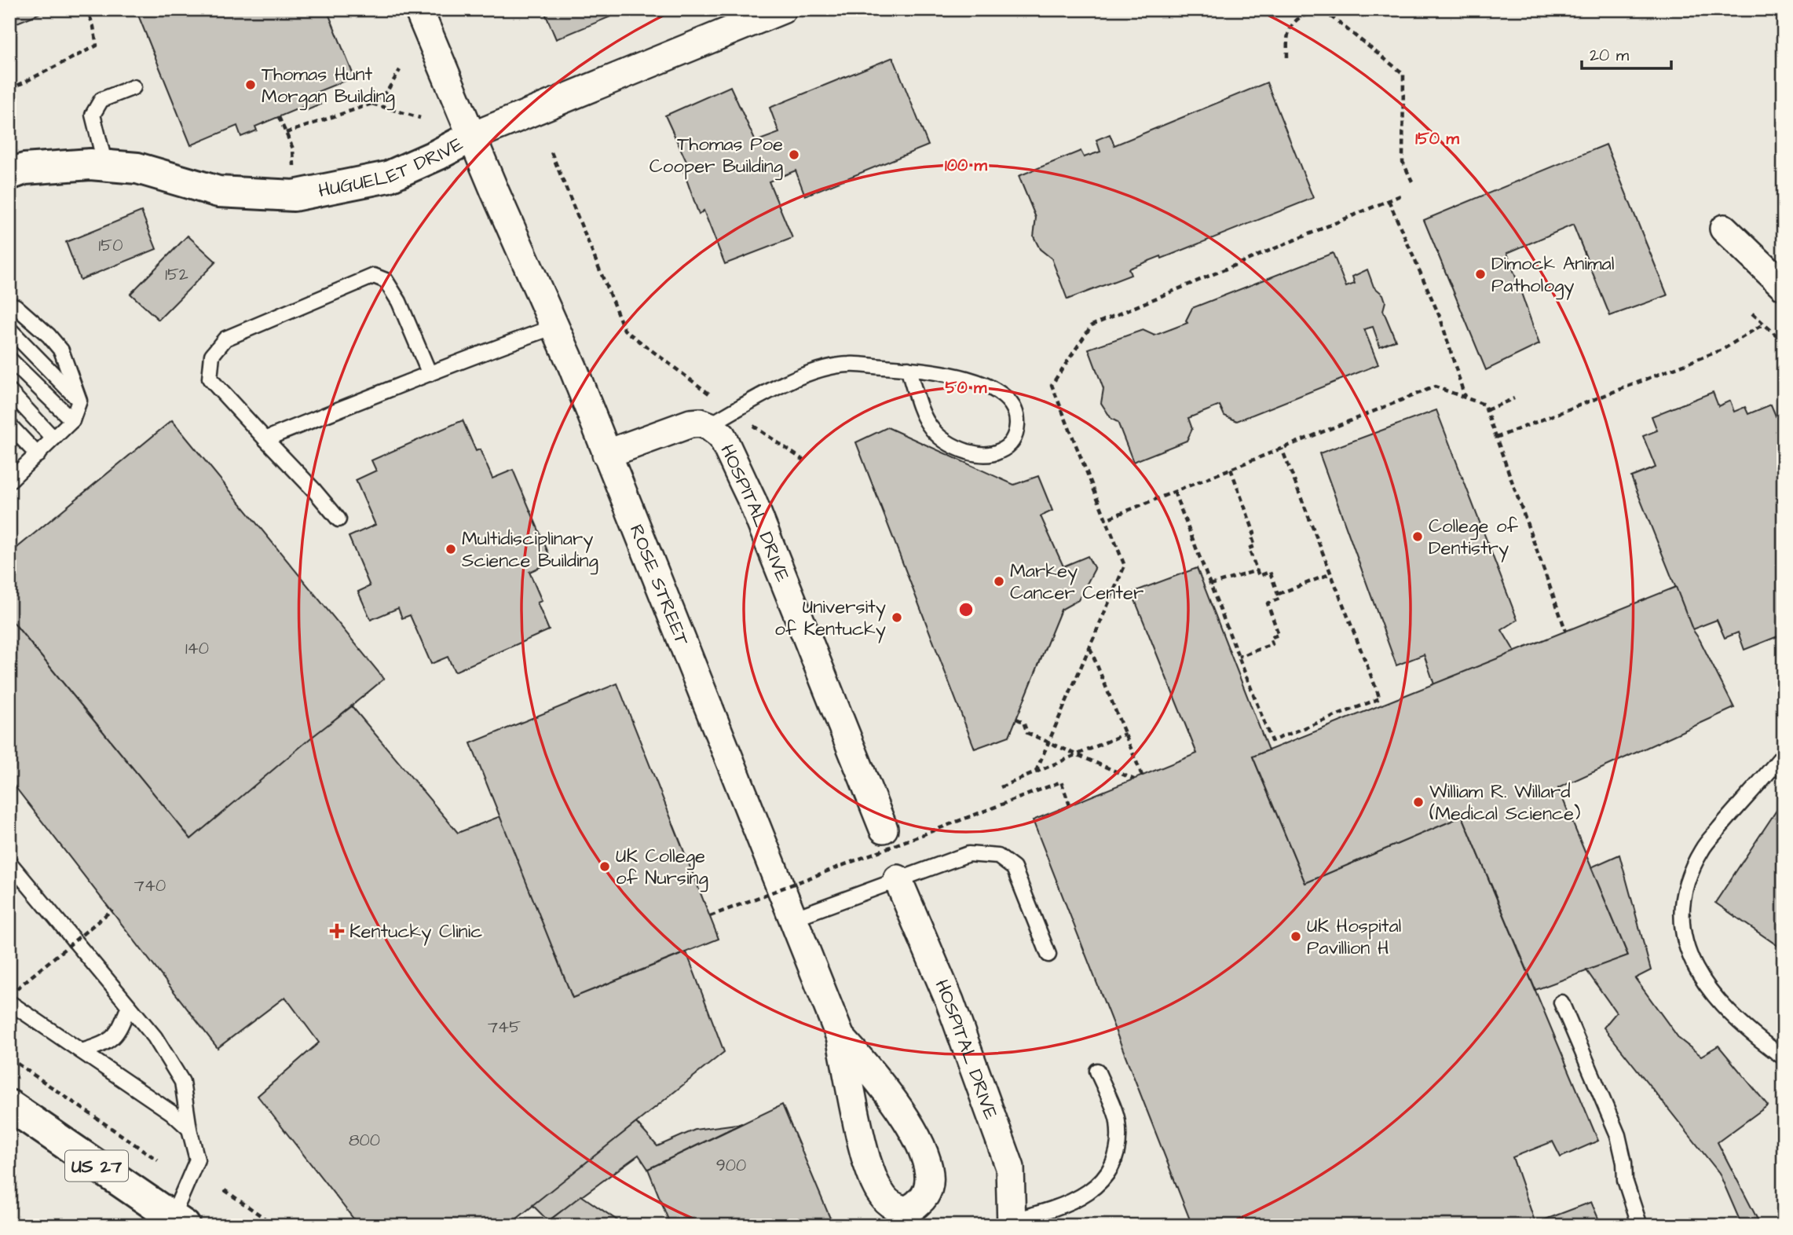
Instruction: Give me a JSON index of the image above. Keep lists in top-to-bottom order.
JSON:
{
  "streets": {
    "street": [
      "HUGUELET DRIVE",
      "HOSPITAL DRIVE",
      "ROSE STREET",
      "US 27"
    ]
  },
  "crossings": [
    ["HUGUELET DRIVE", "ROSE STREET"],
    ["HOSPITAL DRIVE", "ROSE STREET"]
  ],
  "places": {
    "other": [
      "Thomas Hunt Morgan Building",
      "Thomas Poe Cooper Building",
      "Dimock Animal Pathology",
      "College of Dentistry",
      "Multidisciplinary Science Building",
      "Markey Cancer Center",
      "University of Kentucky",
      "William R. Willard (Medical Science)",
      "UK College of Nursing",
      "UK Hospital Pavillion H"
    ],
    "health": ["Kentucky Clinic"]
  },
  "house_numbers": [
    "150",
    "152",
    "140",
    "740",
    "745",
    "800",
    "900"
  ],
  "scale_bar": "20 m",
  "rings": ["150 m", "100 m", "50 m"]
}
